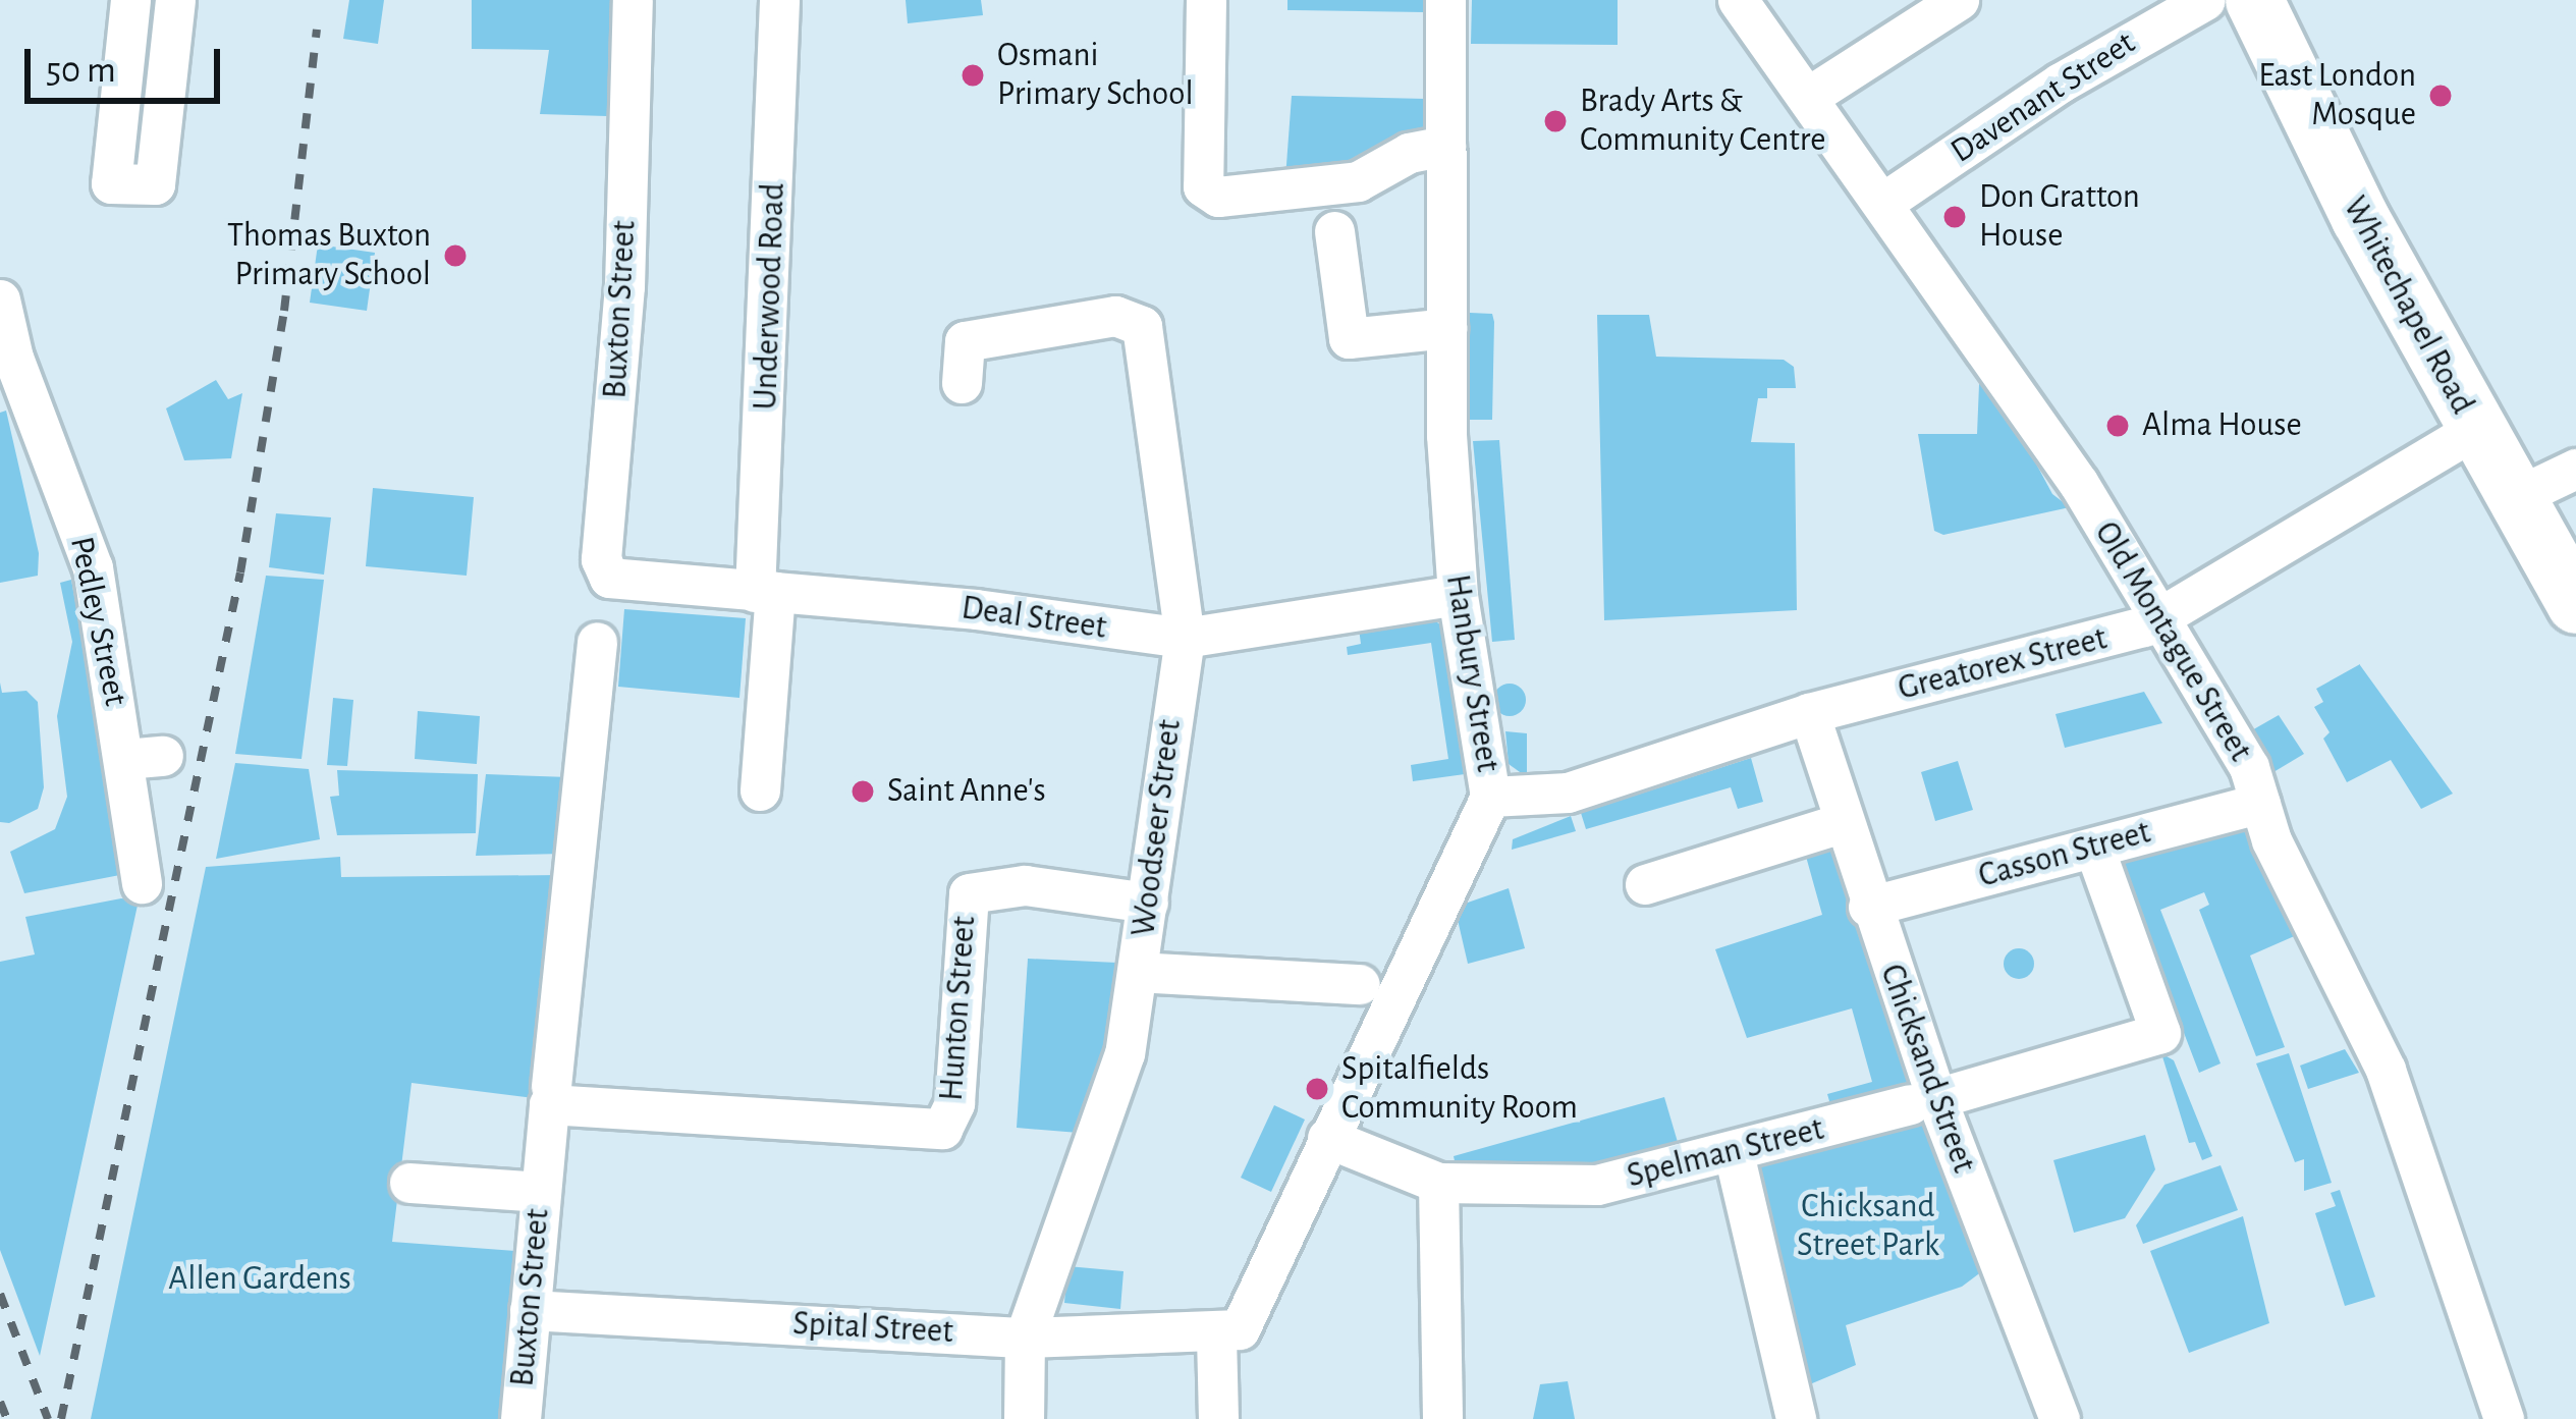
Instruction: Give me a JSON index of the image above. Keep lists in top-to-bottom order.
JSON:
{
  "streets": {
    "highway": ["Whitechapel Road"],
    "street": [
      "Davenant Street",
      "Underwood Road",
      "Buxton Street",
      "Deal Street",
      "Pedley Street",
      "Old Montague Street",
      "Greatorex Street",
      "Hanbury Street",
      "Woodseer Street",
      "Casson Street",
      "Hunton Street",
      "Chicksand Street",
      "Spelman Street",
      "Spital Street"
    ]
  },
  "crossings": [
    ["Davenant Street", "Old Montague Street"],
    ["Underwood Road", "Deal Street"],
    ["Whitechapel Road", "Greatorex Street"],
    ["Buxton Street", "Deal Street"],
    ["Buxton Street", "Hunton Street"],
    ["Buxton Street", "Spital Street"],
    ["Deal Street", "Hanbury Street"],
    ["Deal Street", "Woodseer Street"],
    ["Old Montague Street", "Greatorex Street"],
    ["Old Montague Street", "Casson Street"],
    ["Greatorex Street", "Hanbury Street"],
    ["Greatorex Street", "Chicksand Street"],
    ["Hanbury Street", "Spelman Street"],
    ["Hanbury Street", "Spital Street"],
    ["Woodseer Street", "Hunton Street"],
    ["Woodseer Street", "Spital Street"],
    ["Casson Street", "Chicksand Street"],
    ["Casson Street", "Spelman Street"],
    ["Chicksand Street", "Spelman Street"]
  ],
  "parks": ["Chicksand Street Park", "Allen Gardens"],
  "places": [
    "Osmani Primary School",
    "East London Mosque",
    "Brady Arts & Community Centre",
    "Don Gratton House",
    "Thomas Buxton Primary School",
    "Alma House",
    "Saint Anne's",
    "Spitalfields Community Room"
  ],
  "scale_bar": "50 m"
}
